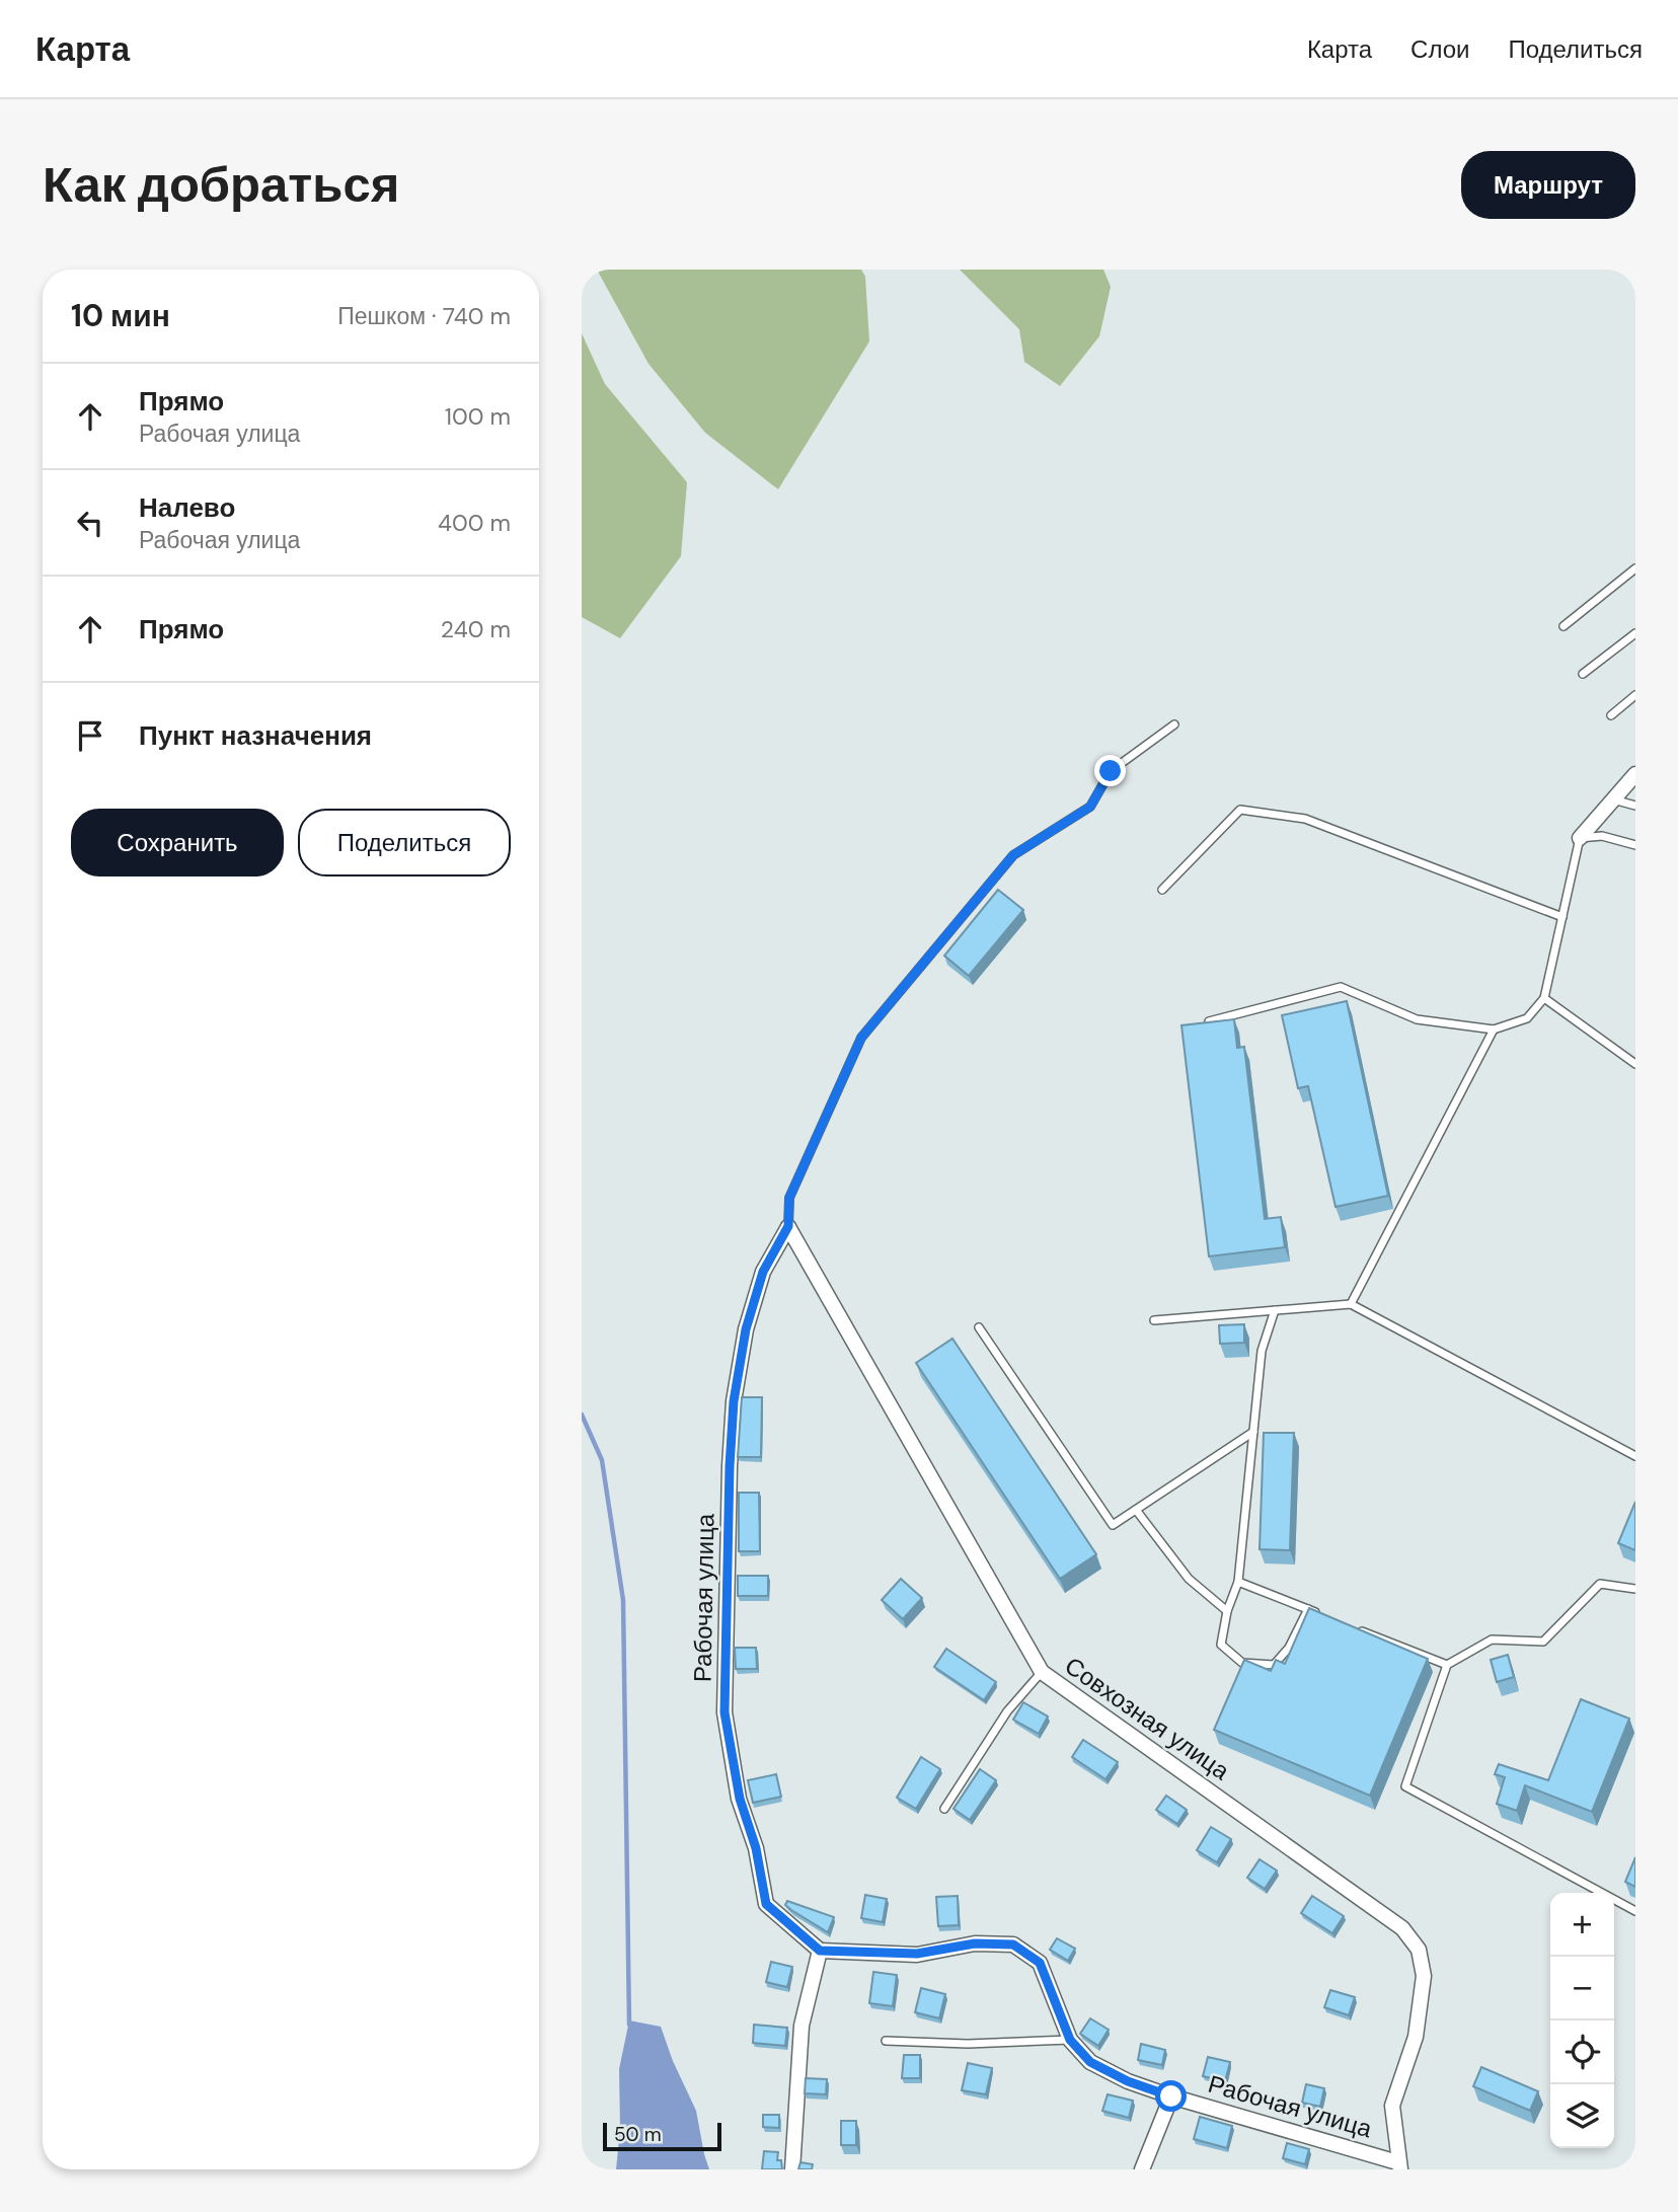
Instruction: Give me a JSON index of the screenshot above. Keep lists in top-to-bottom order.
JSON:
{
  "streets": {
    "street": ["Рабочая улица", "Совхозная улица"]
  },
  "crossings": [
    ["Рабочая улица", "Совхозная улица"]
  ],
  "scale_bar": "50 m",
  "page": {
    "header": "Карта",
    "nav": ["Карта", "Слои", "Поделиться"],
    "buttons": [
      "Маршрут",
      ["Сохранить", "Поделиться"]
    ],
    "title": "Как добраться",
    "heading": ["10 мин", "Пешком · 740 m"],
    "list": [
      ["Прямо", "Рабочая улица", "100 m"],
      ["Налево", "Рабочая улица", "400 m"],
      ["Прямо", "240 m"],
      "Пункт назначения"
    ],
    "map_buttons": ["+", "−"],
    "scale": "50 m"
  }
}
